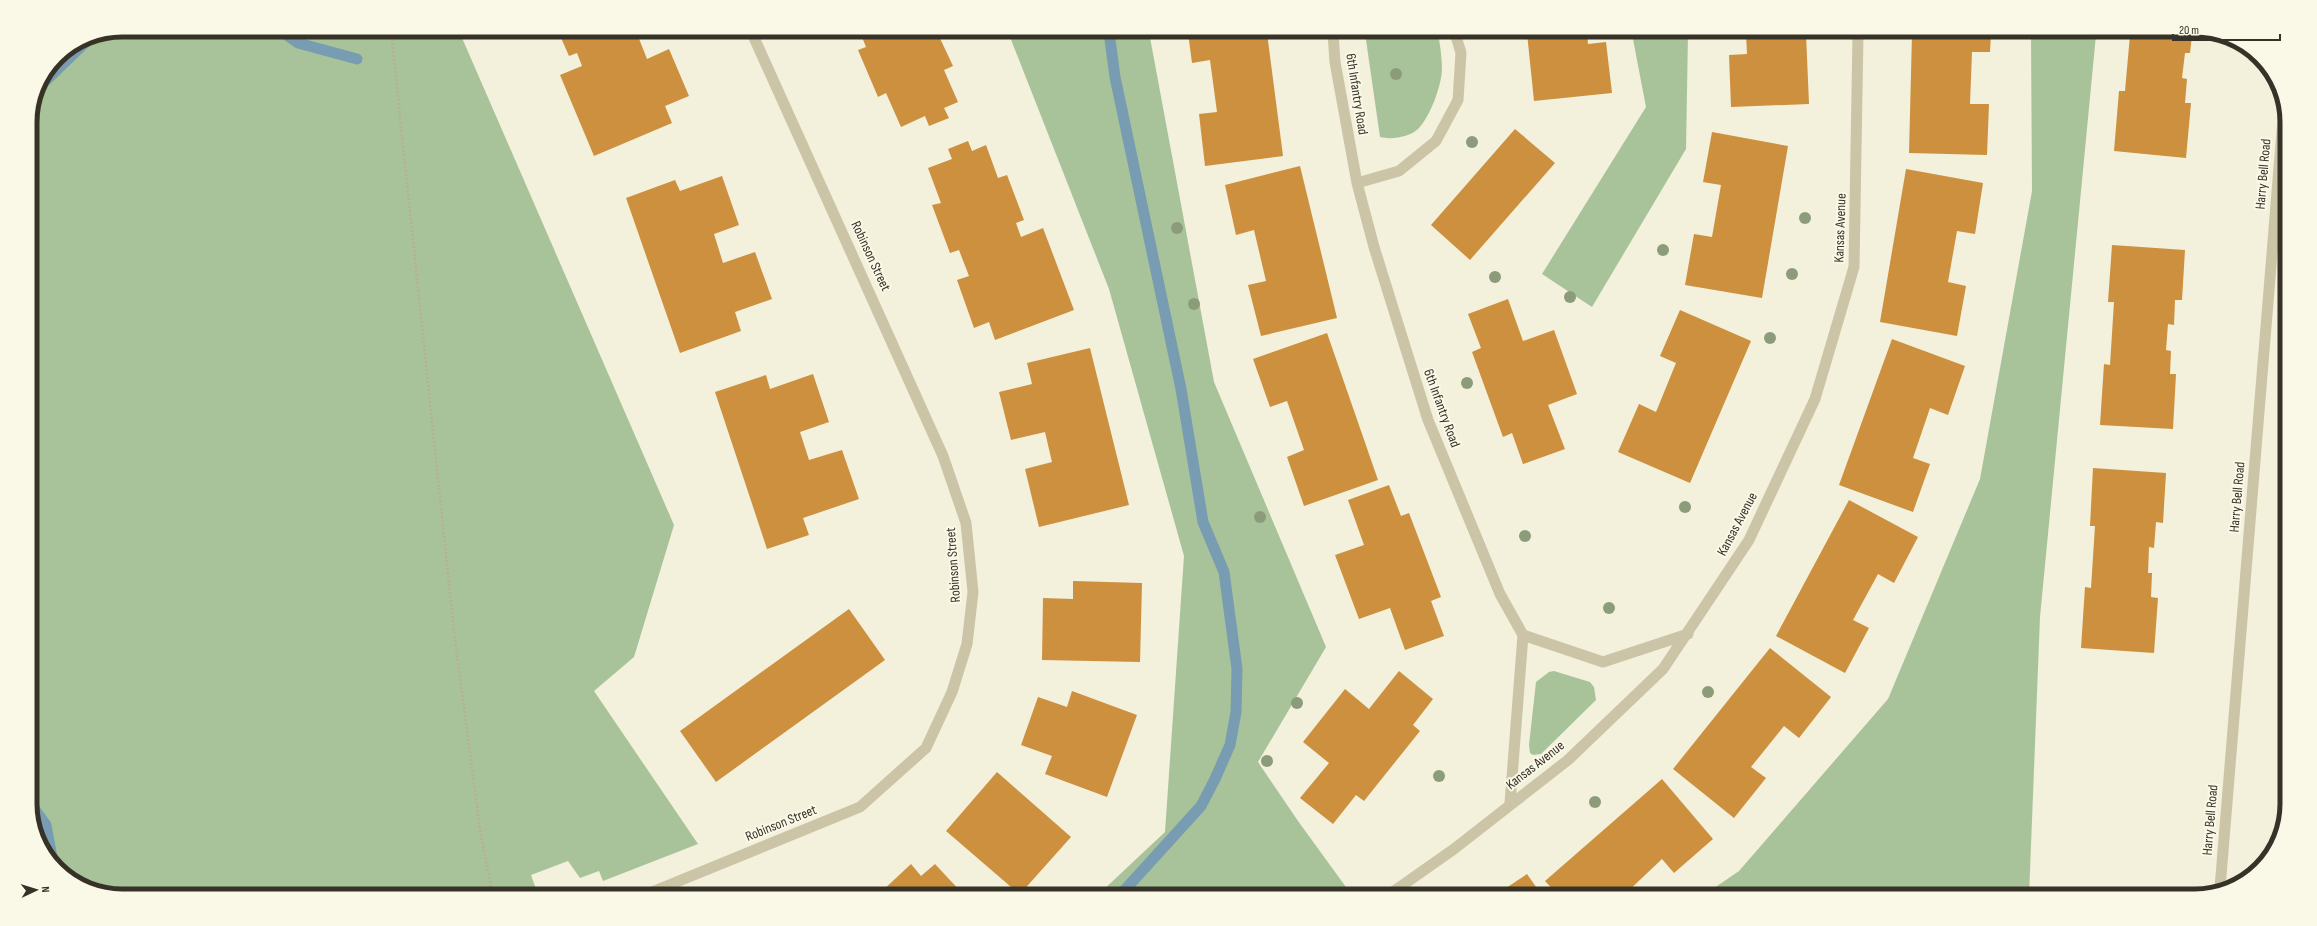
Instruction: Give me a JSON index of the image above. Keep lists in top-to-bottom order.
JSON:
{
  "streets": {
    "street": [
      "6th Infantry Road",
      "Harry Bell Road",
      "Kansas Avenue",
      "Robinson Street"
    ]
  },
  "scale_bar": "20 m",
  "north": "right"
}
